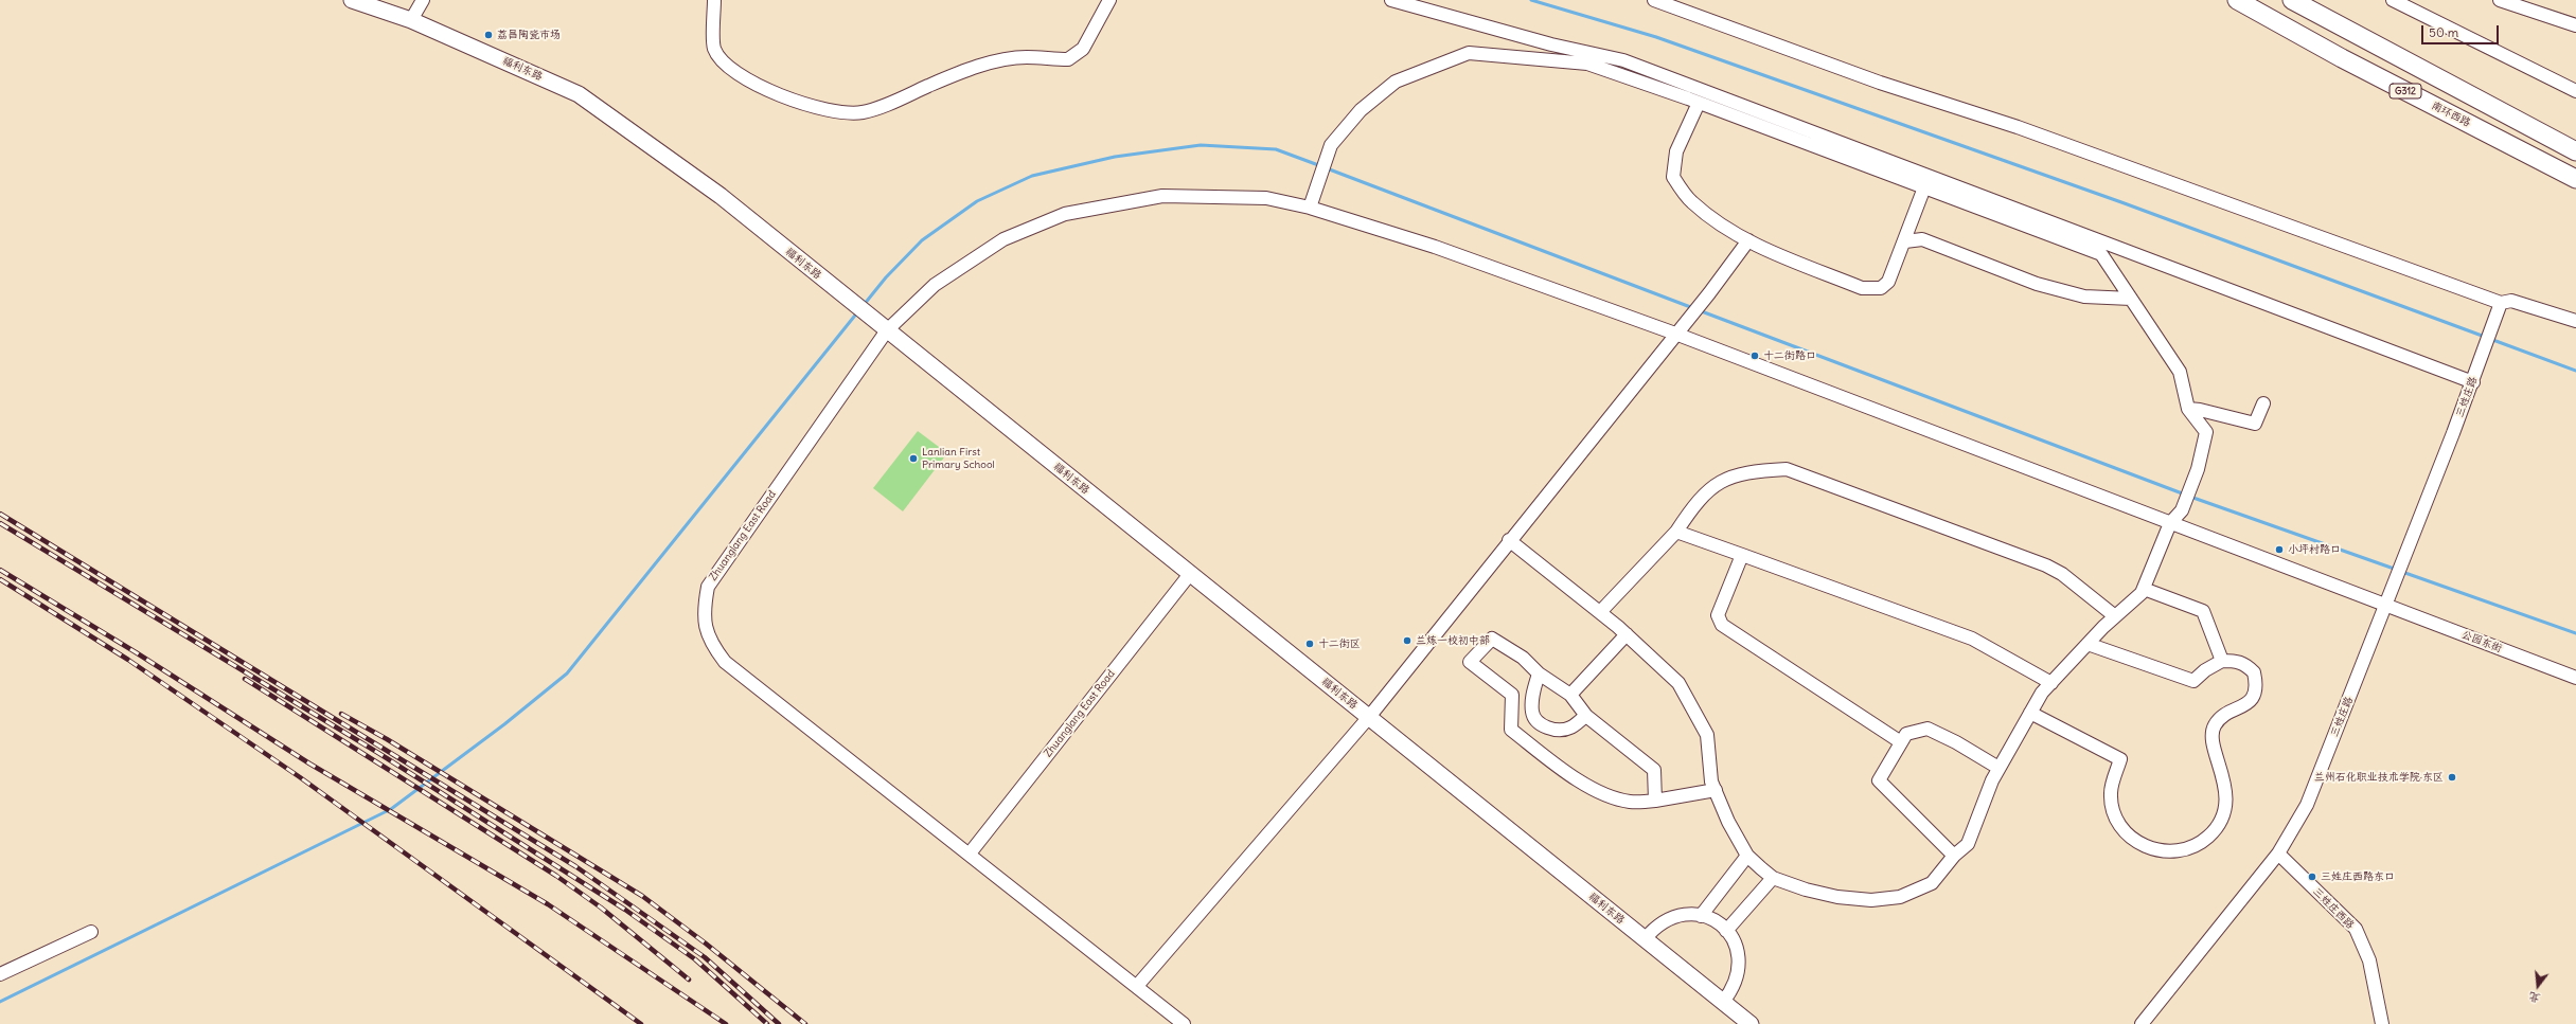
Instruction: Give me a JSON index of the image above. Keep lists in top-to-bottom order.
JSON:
{
  "streets": {
    "highway": ["G312", "南环西路"],
    "main road": ["福利东路"],
    "street": [
      "三姓庄路",
      "Zhuanglang East Road",
      "公园东街",
      "三姓庄西路"
    ]
  },
  "crossings": [
    ["福利东路", "Zhuanglang East Road"],
    ["三姓庄路", "公园东街"],
    ["三姓庄路", "三姓庄西路"],
    ["Zhuanglang East Road", "公园东街"]
  ],
  "places": [
    "荔昌陶瓷市场",
    "十二街路口",
    "Lanlian First Primary School",
    "小坪村路口",
    "兰炼一校初中部",
    "十二街区",
    "兰州石化职业技术学院·东区",
    "三姓庄西路东口"
  ],
  "scale_bar": "50 m",
  "north": "bottom"
}
